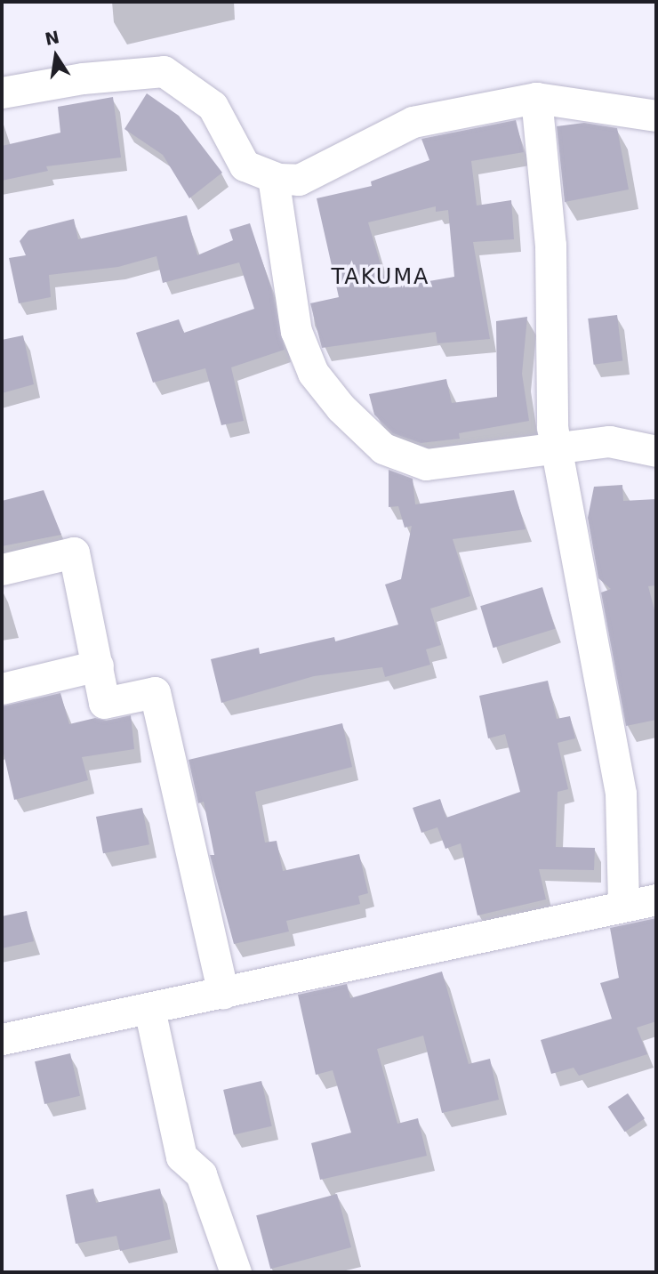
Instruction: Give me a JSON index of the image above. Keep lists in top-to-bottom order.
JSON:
{
  "districts": ["TAKUMA"],
  "north": "top"
}
